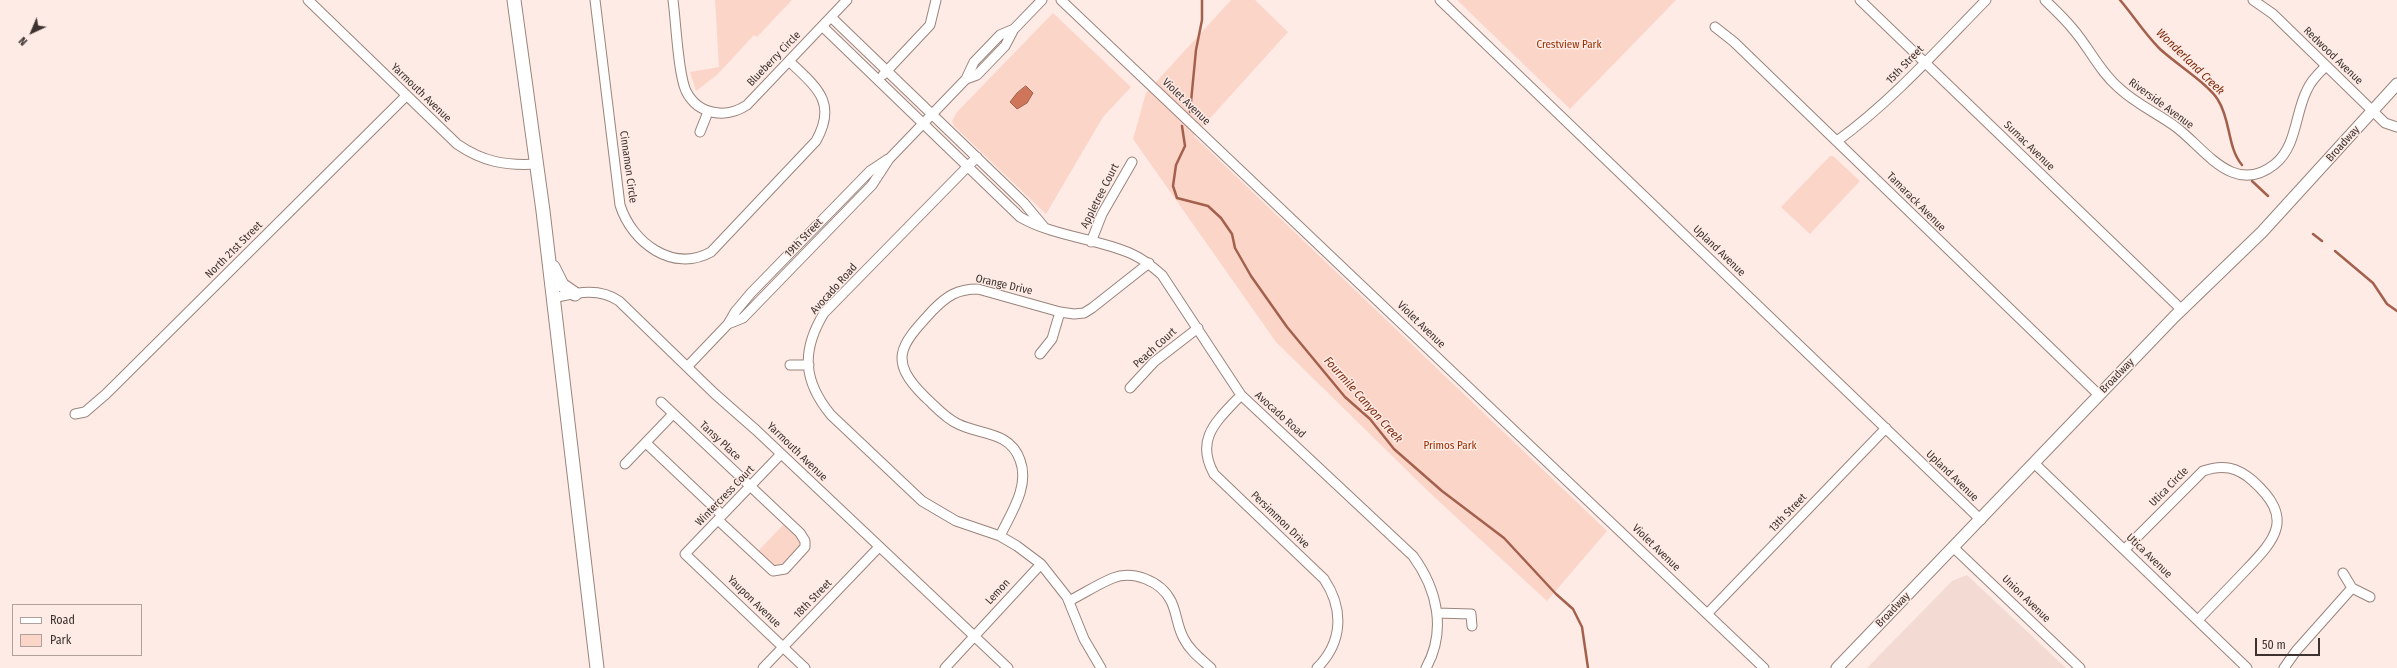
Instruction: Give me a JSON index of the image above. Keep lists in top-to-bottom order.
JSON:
{
  "streets": {
    "main road": ["Broadway"],
    "street": [
      "Redwood Avenue",
      "Blueberry Circle",
      "15th Street",
      "Yarmouth Avenue",
      "Violet Avenue",
      "Riverside Avenue",
      "Sumac Avenue",
      "Cinnamon Circle",
      "Appletree Court",
      "Tamarack Avenue",
      "19th Street",
      "North 21st Street",
      "Upland Avenue",
      "Orange Drive",
      "Avocado Road",
      "Peach Court",
      "Tansy Place",
      "Utica Circle",
      "Wintercress Court",
      "13th Street",
      "Persimmon Drive",
      "Utica Avenue",
      "Lemon",
      "18th Street",
      "Union Avenue",
      "Yaupon Avenue"
    ]
  },
  "crossings": [
    ["Redwood Avenue", "Riverside Avenue"],
    ["Redwood Avenue", "Broadway"],
    ["Blueberry Circle", "Cinnamon Circle"],
    ["Blueberry Circle", "Avocado Road"],
    ["15th Street", "Sumac Avenue"],
    ["15th Street", "Tamarack Avenue"],
    ["Yarmouth Avenue", "19th Street"],
    ["Yarmouth Avenue", "North 21st Street"],
    ["Yarmouth Avenue", "Wintercress Court"],
    ["Yarmouth Avenue", "Lemon"],
    ["Yarmouth Avenue", "18th Street"],
    ["Violet Avenue", "13th Street"],
    ["Broadway", "Sumac Avenue"],
    ["Broadway", "Tamarack Avenue"],
    ["Broadway", "Upland Avenue"],
    ["Broadway", "Utica Avenue"],
    ["Broadway", "Union Avenue"],
    ["Appletree Court", "Avocado Road"],
    ["19th Street", "Avocado Road"],
    ["Upland Avenue", "13th Street"],
    ["Orange Drive", "Avocado Road"],
    ["Avocado Road", "Peach Court"],
    ["Avocado Road", "Persimmon Drive"],
    ["Avocado Road", "Lemon"],
    ["Tansy Place", "Wintercress Court"],
    ["Utica Circle", "Utica Avenue"],
    ["Wintercress Court", "Yaupon Avenue"],
    ["18th Street", "Yaupon Avenue"]
  ],
  "water": ["Wonderland Creek", "Fourmile Canyon Creek"],
  "parks": ["Crestview Park", "Primos Park"],
  "legend": ["Road", "Park"],
  "scale_bar": "50 m",
  "north": "bottom left"
}
